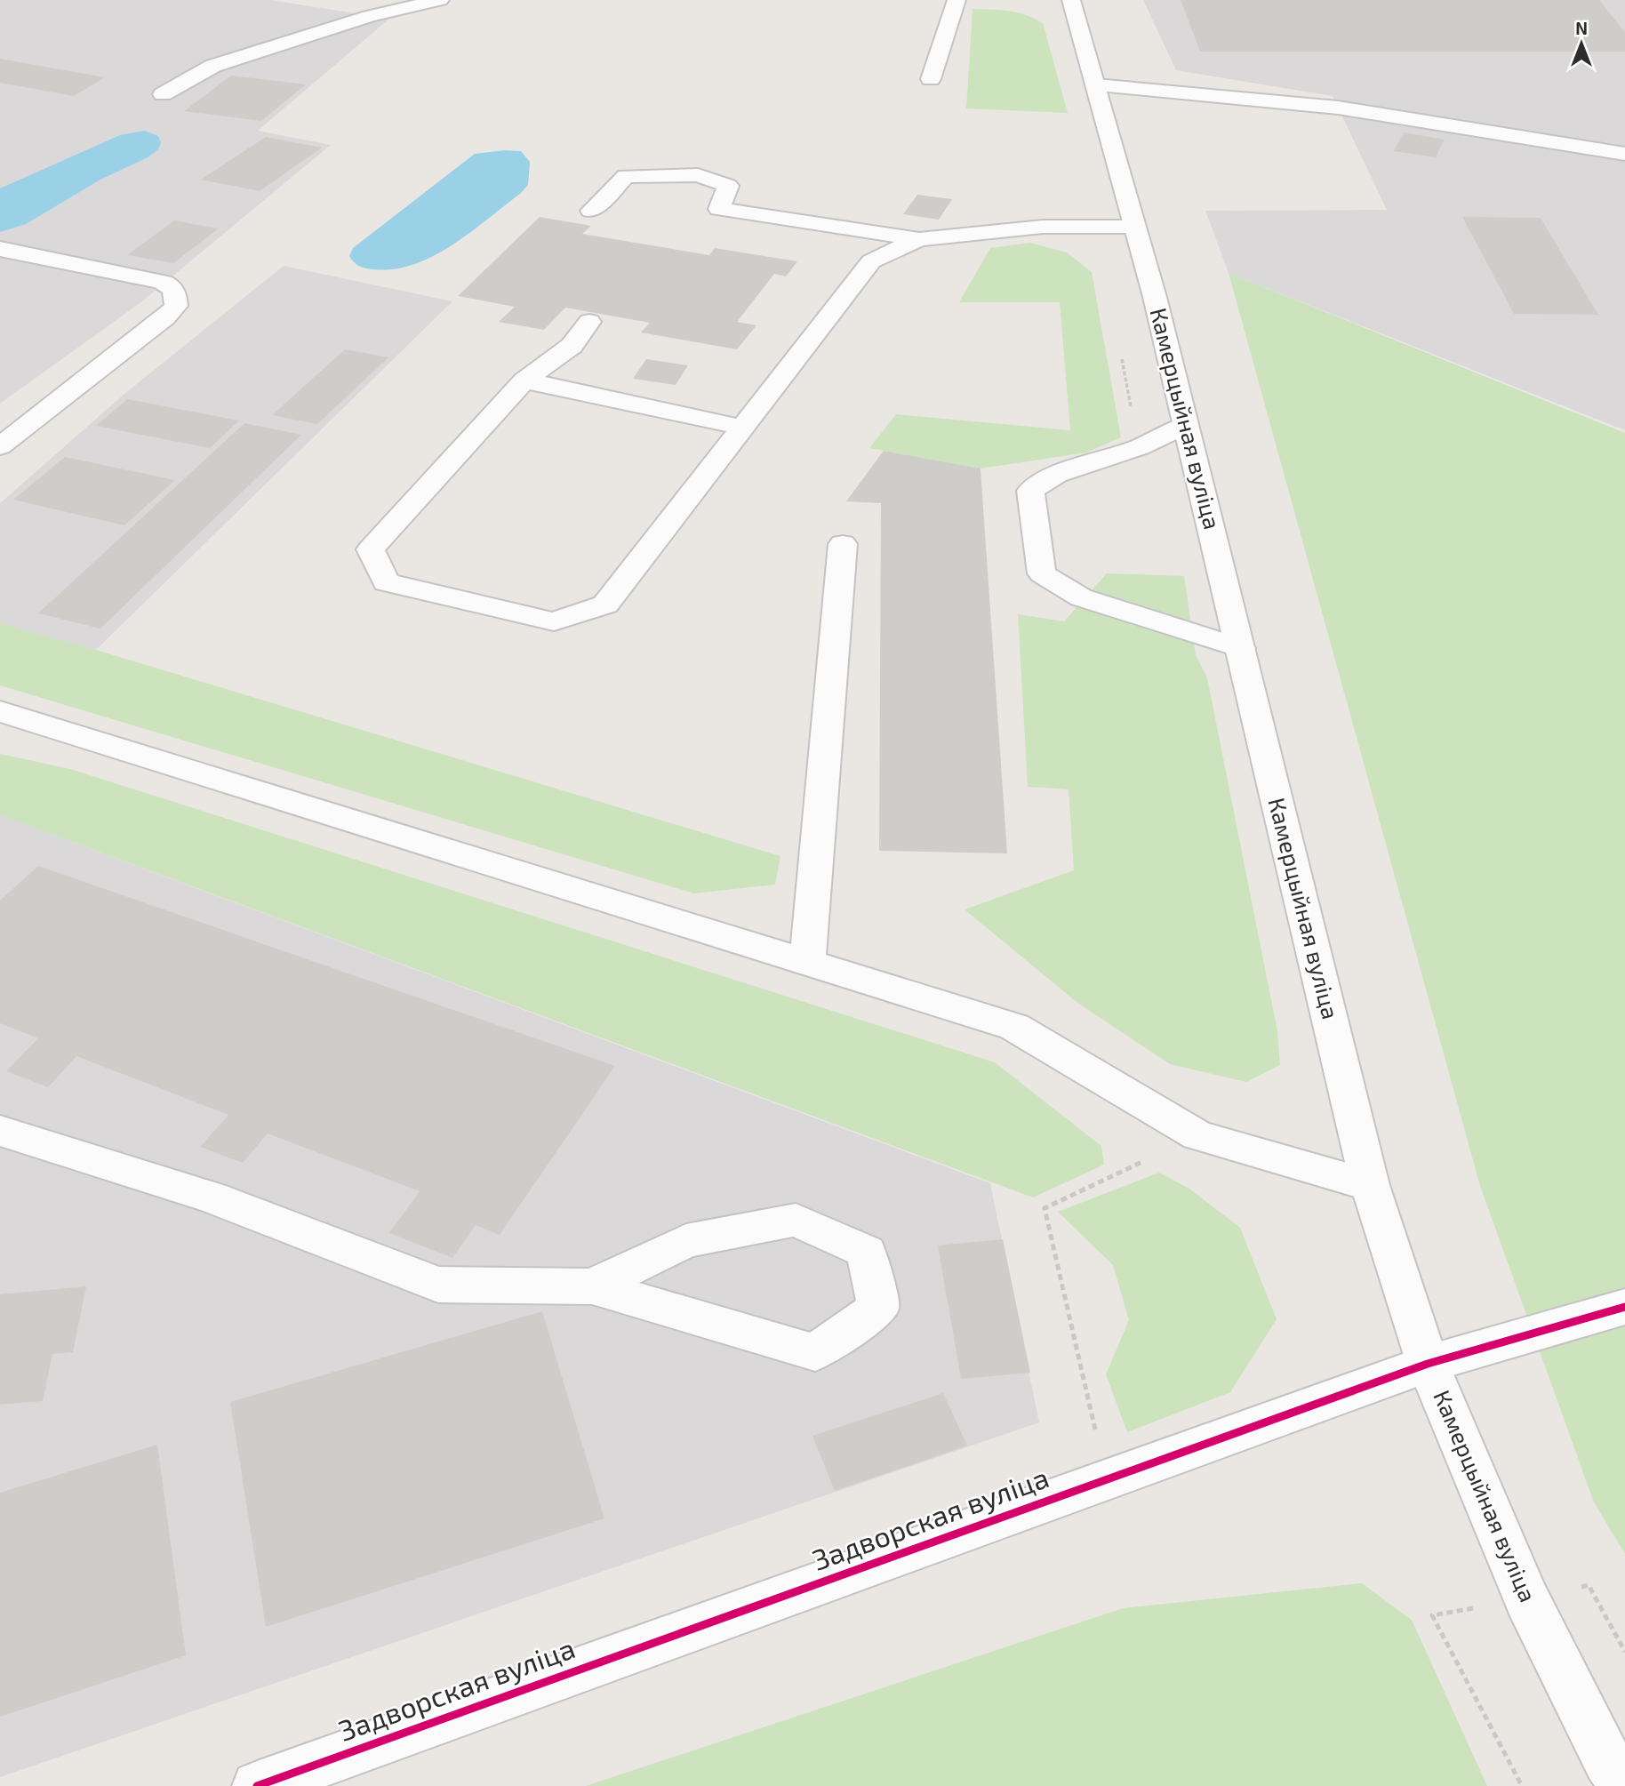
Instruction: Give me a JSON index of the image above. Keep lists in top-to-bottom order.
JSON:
{
  "streets": {
    "main road": ["Камерцыйная вуліца", "Задворская вуліца"]
  },
  "crossings": [
    ["Камерцыйная вуліца", "Задворская вуліца"]
  ],
  "north": "top"
}
